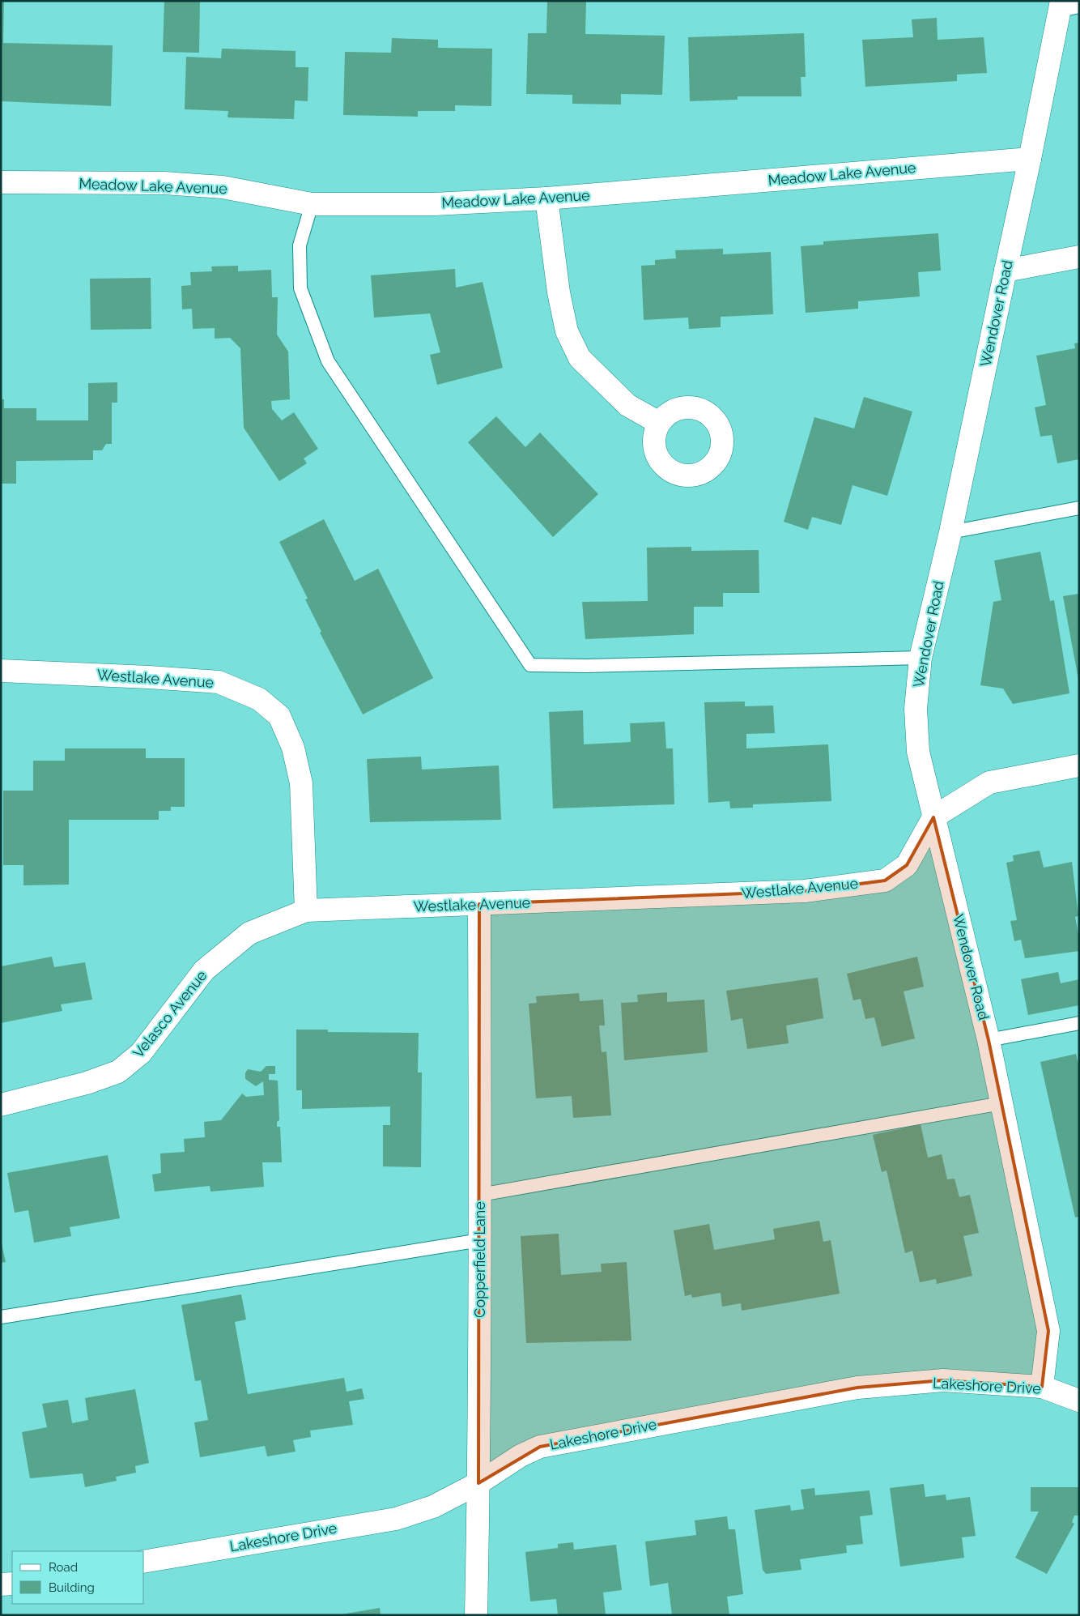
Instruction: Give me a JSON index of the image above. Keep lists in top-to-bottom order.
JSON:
{
  "streets": {
    "street": [
      "Meadow Lake Avenue",
      "Wendover Road",
      "Westlake Avenue",
      "Velasco Avenue",
      "Copperfield Lane",
      "Lakeshore Drive"
    ]
  },
  "crossings": [
    ["Meadow Lake Avenue", "Wendover Road"],
    ["Wendover Road", "Westlake Avenue"],
    ["Wendover Road", "Lakeshore Drive"],
    ["Westlake Avenue", "Velasco Avenue"],
    ["Westlake Avenue", "Copperfield Lane"],
    ["Copperfield Lane", "Lakeshore Drive"]
  ],
  "legend": ["Road", "Building"]
}
